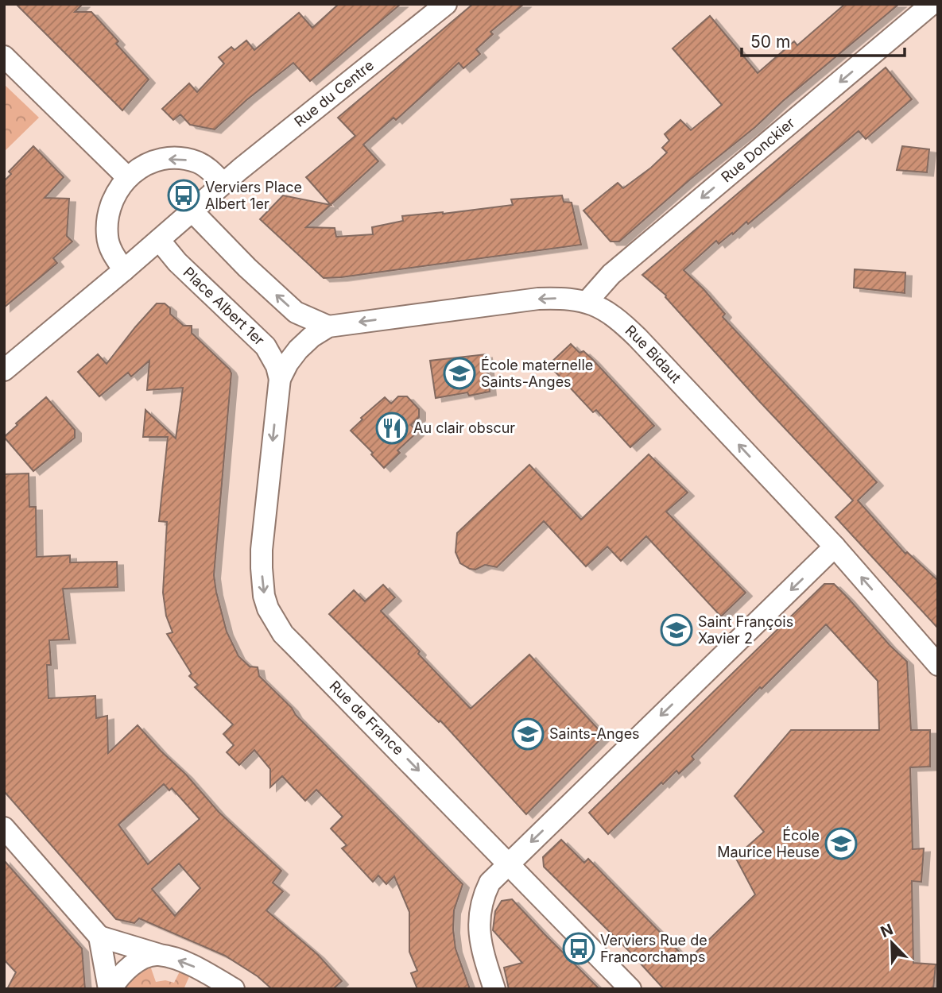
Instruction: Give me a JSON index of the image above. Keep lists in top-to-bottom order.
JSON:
{
  "streets": {
    "street": [
      "Rue du Centre",
      "Rue Donckier",
      "Place Albert 1er",
      "Rue Bidaut",
      "Rue de France"
    ]
  },
  "crossings": [
    ["Rue Donckier", "Rue Bidaut"],
    ["Place Albert 1er", "Rue Bidaut"],
    ["Place Albert 1er", "Rue de France"],
    ["Rue Bidaut", "Rue de France"]
  ],
  "one_way": ["Rue Donckier", "Rue Bidaut", "Rue de France"],
  "places": {
    "bus stop": ["Verviers Place Albert 1er", "Verviers Rue de Francorchamps"],
    "school or university": [
      "École maternelle Saints-Anges",
      "Saint François Xavier 2",
      "Saints-Anges",
      "École Maurice Heuse"
    ],
    "restaurant": ["Au clair obscur"]
  },
  "scale_bar": "50 m",
  "north": "top left"
}
